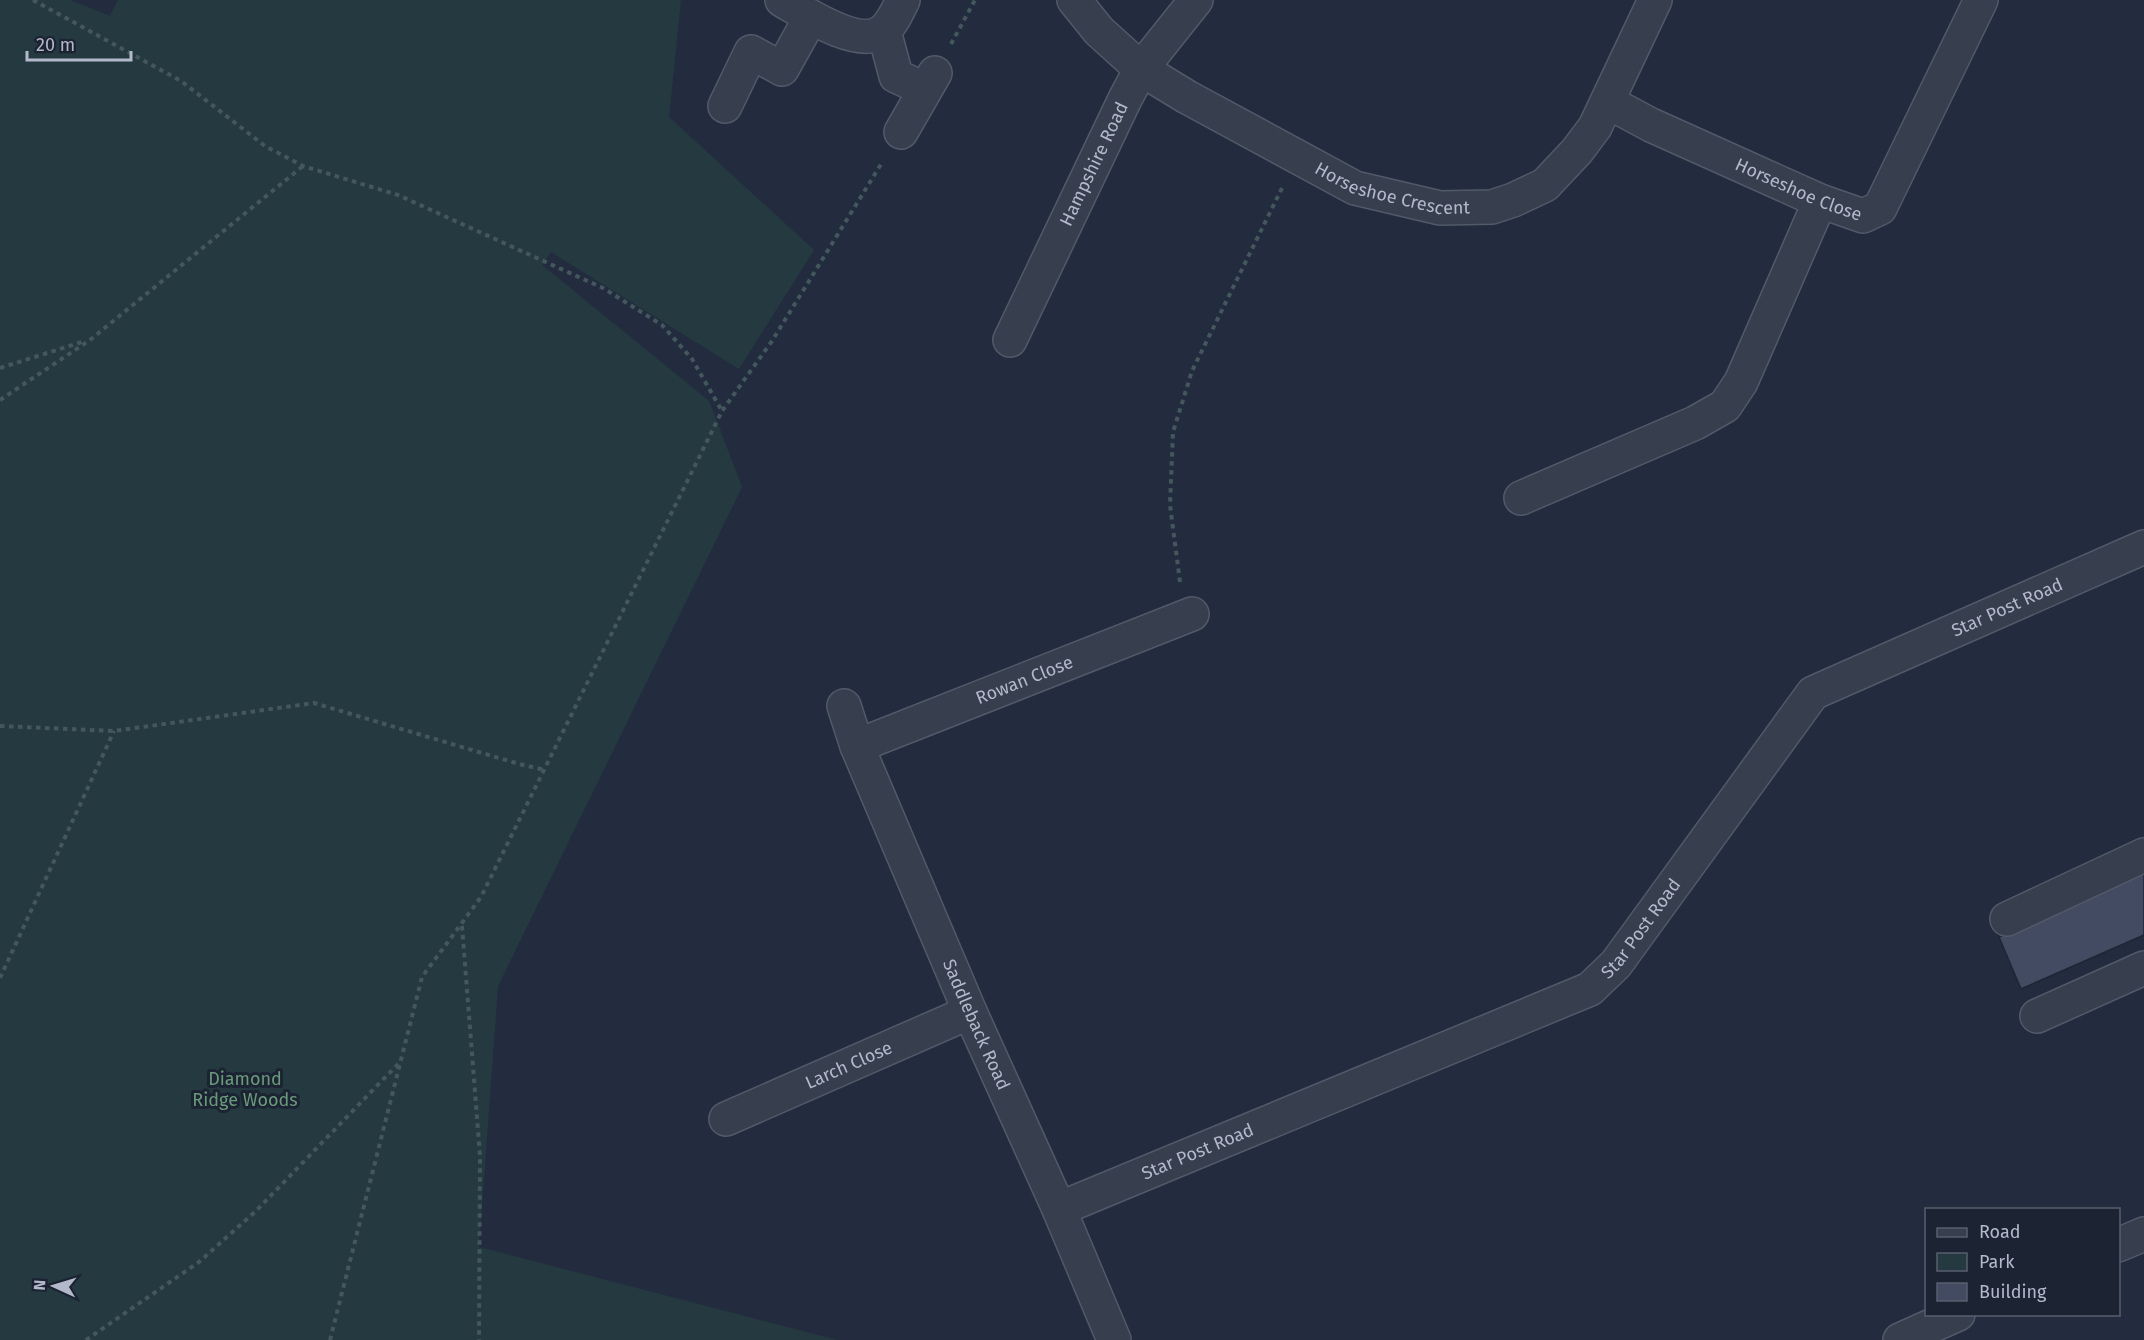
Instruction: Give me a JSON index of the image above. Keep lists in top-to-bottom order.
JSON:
{
  "streets": {
    "street": [
      "Hampshire Road",
      "Horseshoe Crescent",
      "Horseshoe Close",
      "Star Post Road",
      "Rowan Close",
      "Saddleback Road",
      "Larch Close"
    ]
  },
  "crossings": [
    ["Hampshire Road", "Horseshoe Crescent"],
    ["Horseshoe Crescent", "Horseshoe Close"],
    ["Star Post Road", "Saddleback Road"],
    ["Rowan Close", "Saddleback Road"],
    ["Saddleback Road", "Larch Close"]
  ],
  "parks": ["Diamond Ridge Woods"],
  "legend": ["Road", "Park", "Building"],
  "scale_bar": "20 m",
  "north": "left"
}
